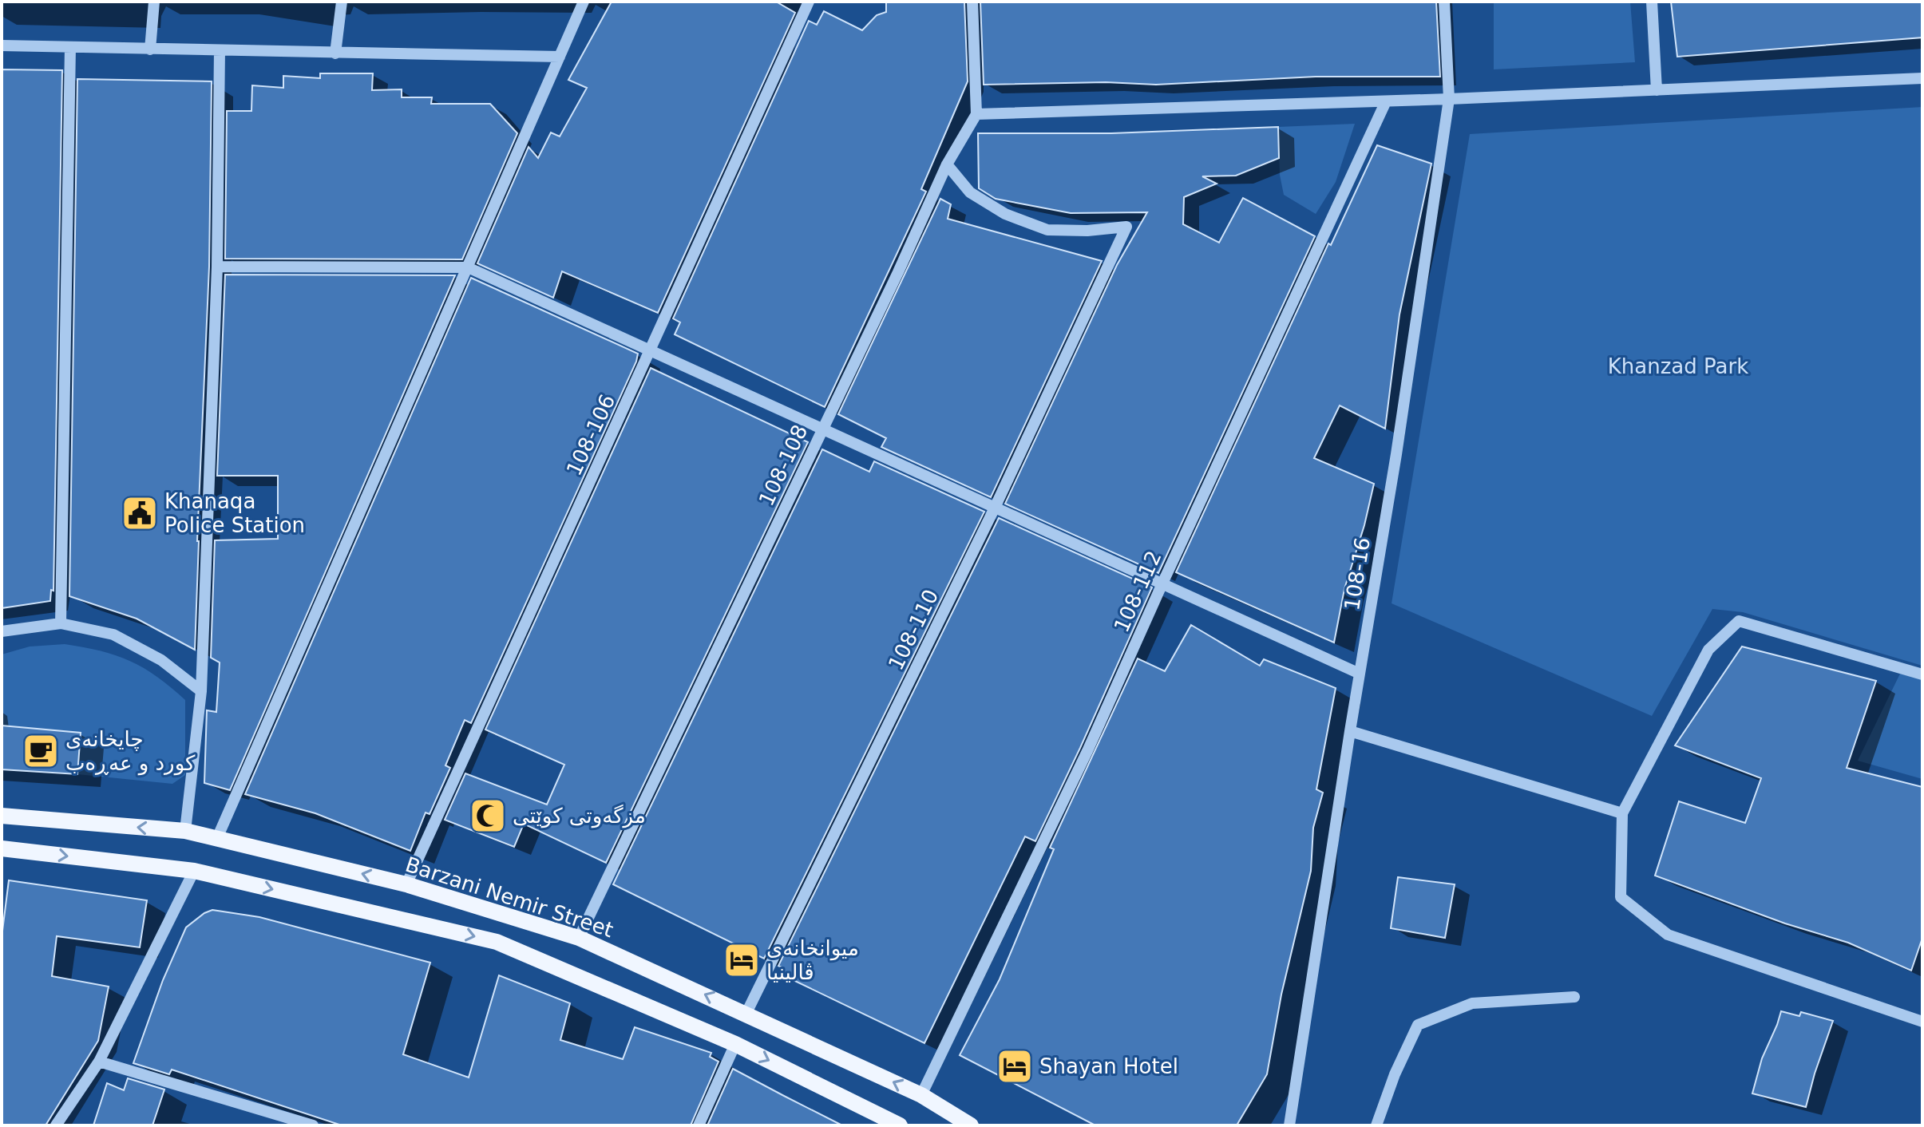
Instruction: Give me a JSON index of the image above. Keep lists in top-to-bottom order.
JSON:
{
  "streets": {
    "main road": ["Barzani Nemir Street"],
    "street": [
      "108-106",
      "108-108",
      "108-16",
      "108-112",
      "108-110"
    ]
  },
  "crossings": [
    ["108-106", "Barzani Nemir Street"],
    ["108-108", "108-110"],
    ["108-108", "Barzani Nemir Street"],
    ["108-112", "Barzani Nemir Street"],
    ["108-110", "Barzani Nemir Street"]
  ],
  "parks": ["Khanzad Park"],
  "places": {
    "public building": ["Khanaqa Police Station"],
    "cafe": ["چایخانەی کورد و عەڕەب"],
    "mosque": ["مزگەوتی کوێتی"],
    "hotel": ["میوانخانەی ڤالینیا", "Shayan Hotel"]
  }
}
